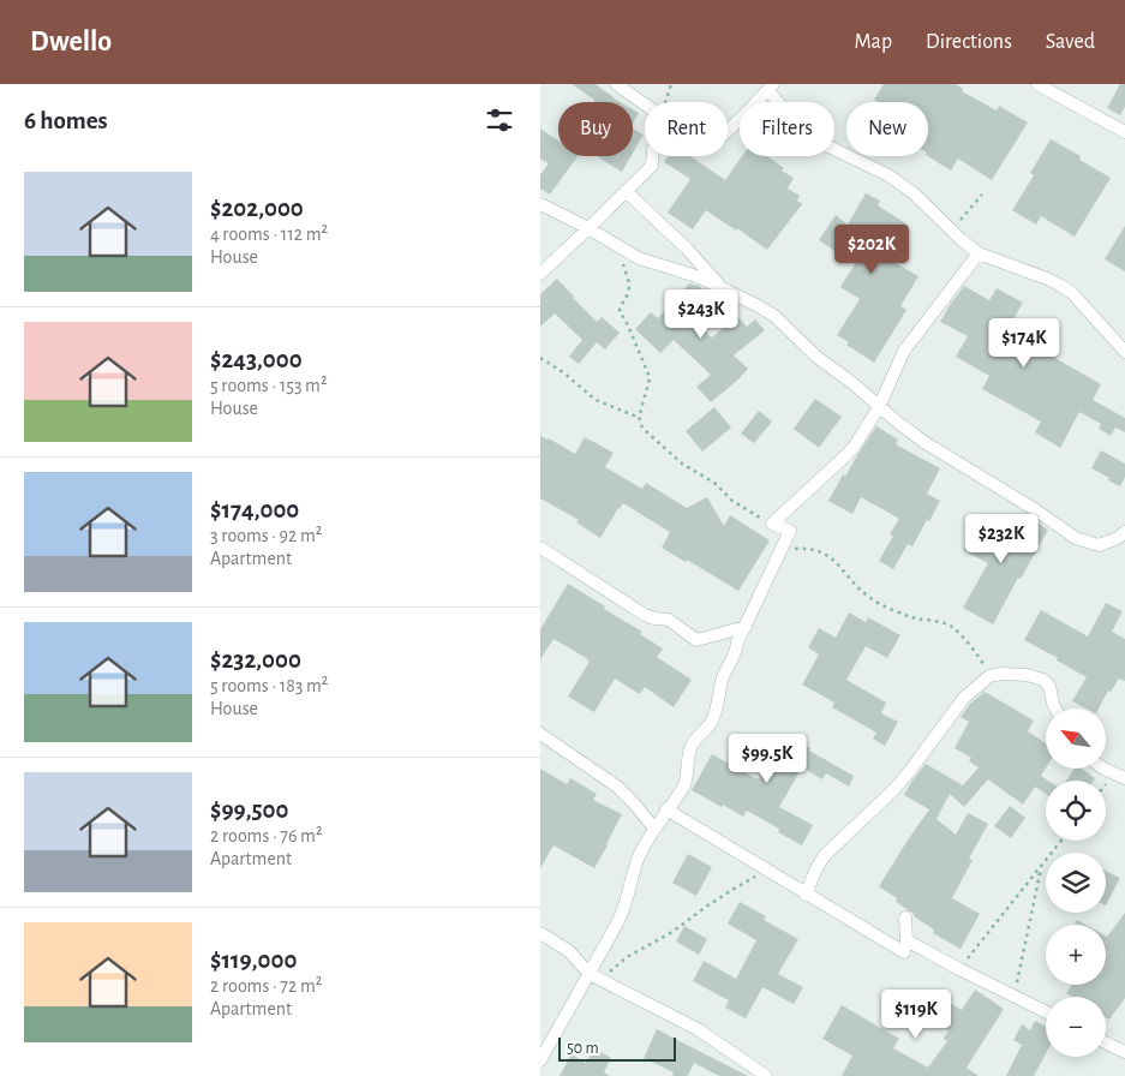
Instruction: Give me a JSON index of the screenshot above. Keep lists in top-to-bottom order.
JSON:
{
  "scale_bar": "50 m",
  "north": "top left",
  "page": {
    "header": "Dwello",
    "nav": ["Map", "Directions", "Saved"],
    "heading": "6 homes",
    "chip": [
      "Buy",
      "Rent",
      "Filters",
      "New"
    ],
    "list": [
      {
        "name": "$202,000",
        "note": "4 rooms · 112 m² · House"
      },
      {
        "name": "$243,000",
        "note": "5 rooms · 153 m² · House"
      },
      {
        "name": "$174,000",
        "note": "3 rooms · 92 m² · Apartment"
      },
      {
        "name": "$232,000",
        "note": "5 rooms · 183 m² · House"
      },
      {
        "name": "$99,500",
        "note": "2 rooms · 76 m² · Apartment"
      },
      {
        "name": "$119,000",
        "note": "2 rooms · 72 m² · Apartment"
      }
    ],
    "price": [
      "$202K",
      "$243K",
      "$174K",
      "$232K",
      "$99.5K",
      "$119K"
    ],
    "map_buttons": ["+", "−"],
    "scale": "50 m"
  }
}
